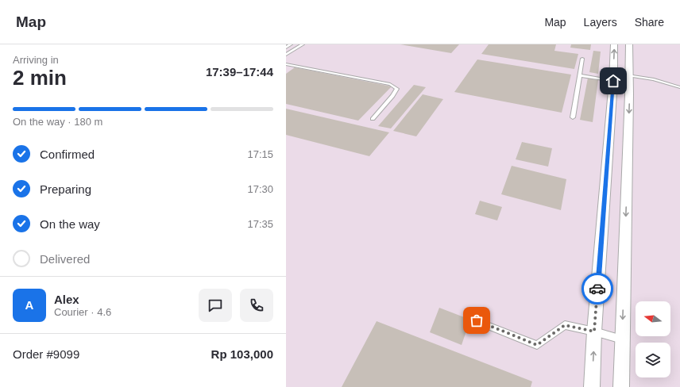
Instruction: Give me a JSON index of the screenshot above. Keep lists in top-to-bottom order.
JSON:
{
  "north": "left",
  "page": {
    "header": "Map",
    "nav": ["Map", "Layers", "Share"],
    "heading": ["2 min", "Arriving in", "17:39–17:44"],
    "panel": [
      "Alex",
      "Courier · 4.6",
      "Order #9099",
      "Rp 103,000"
    ],
    "bar": "On the way · 180 m",
    "list": [
      ["Confirmed", "17:15"],
      ["Preparing", "17:30"],
      ["On the way", "17:35"],
      "Delivered"
    ],
    "round": "A"
  }
}
